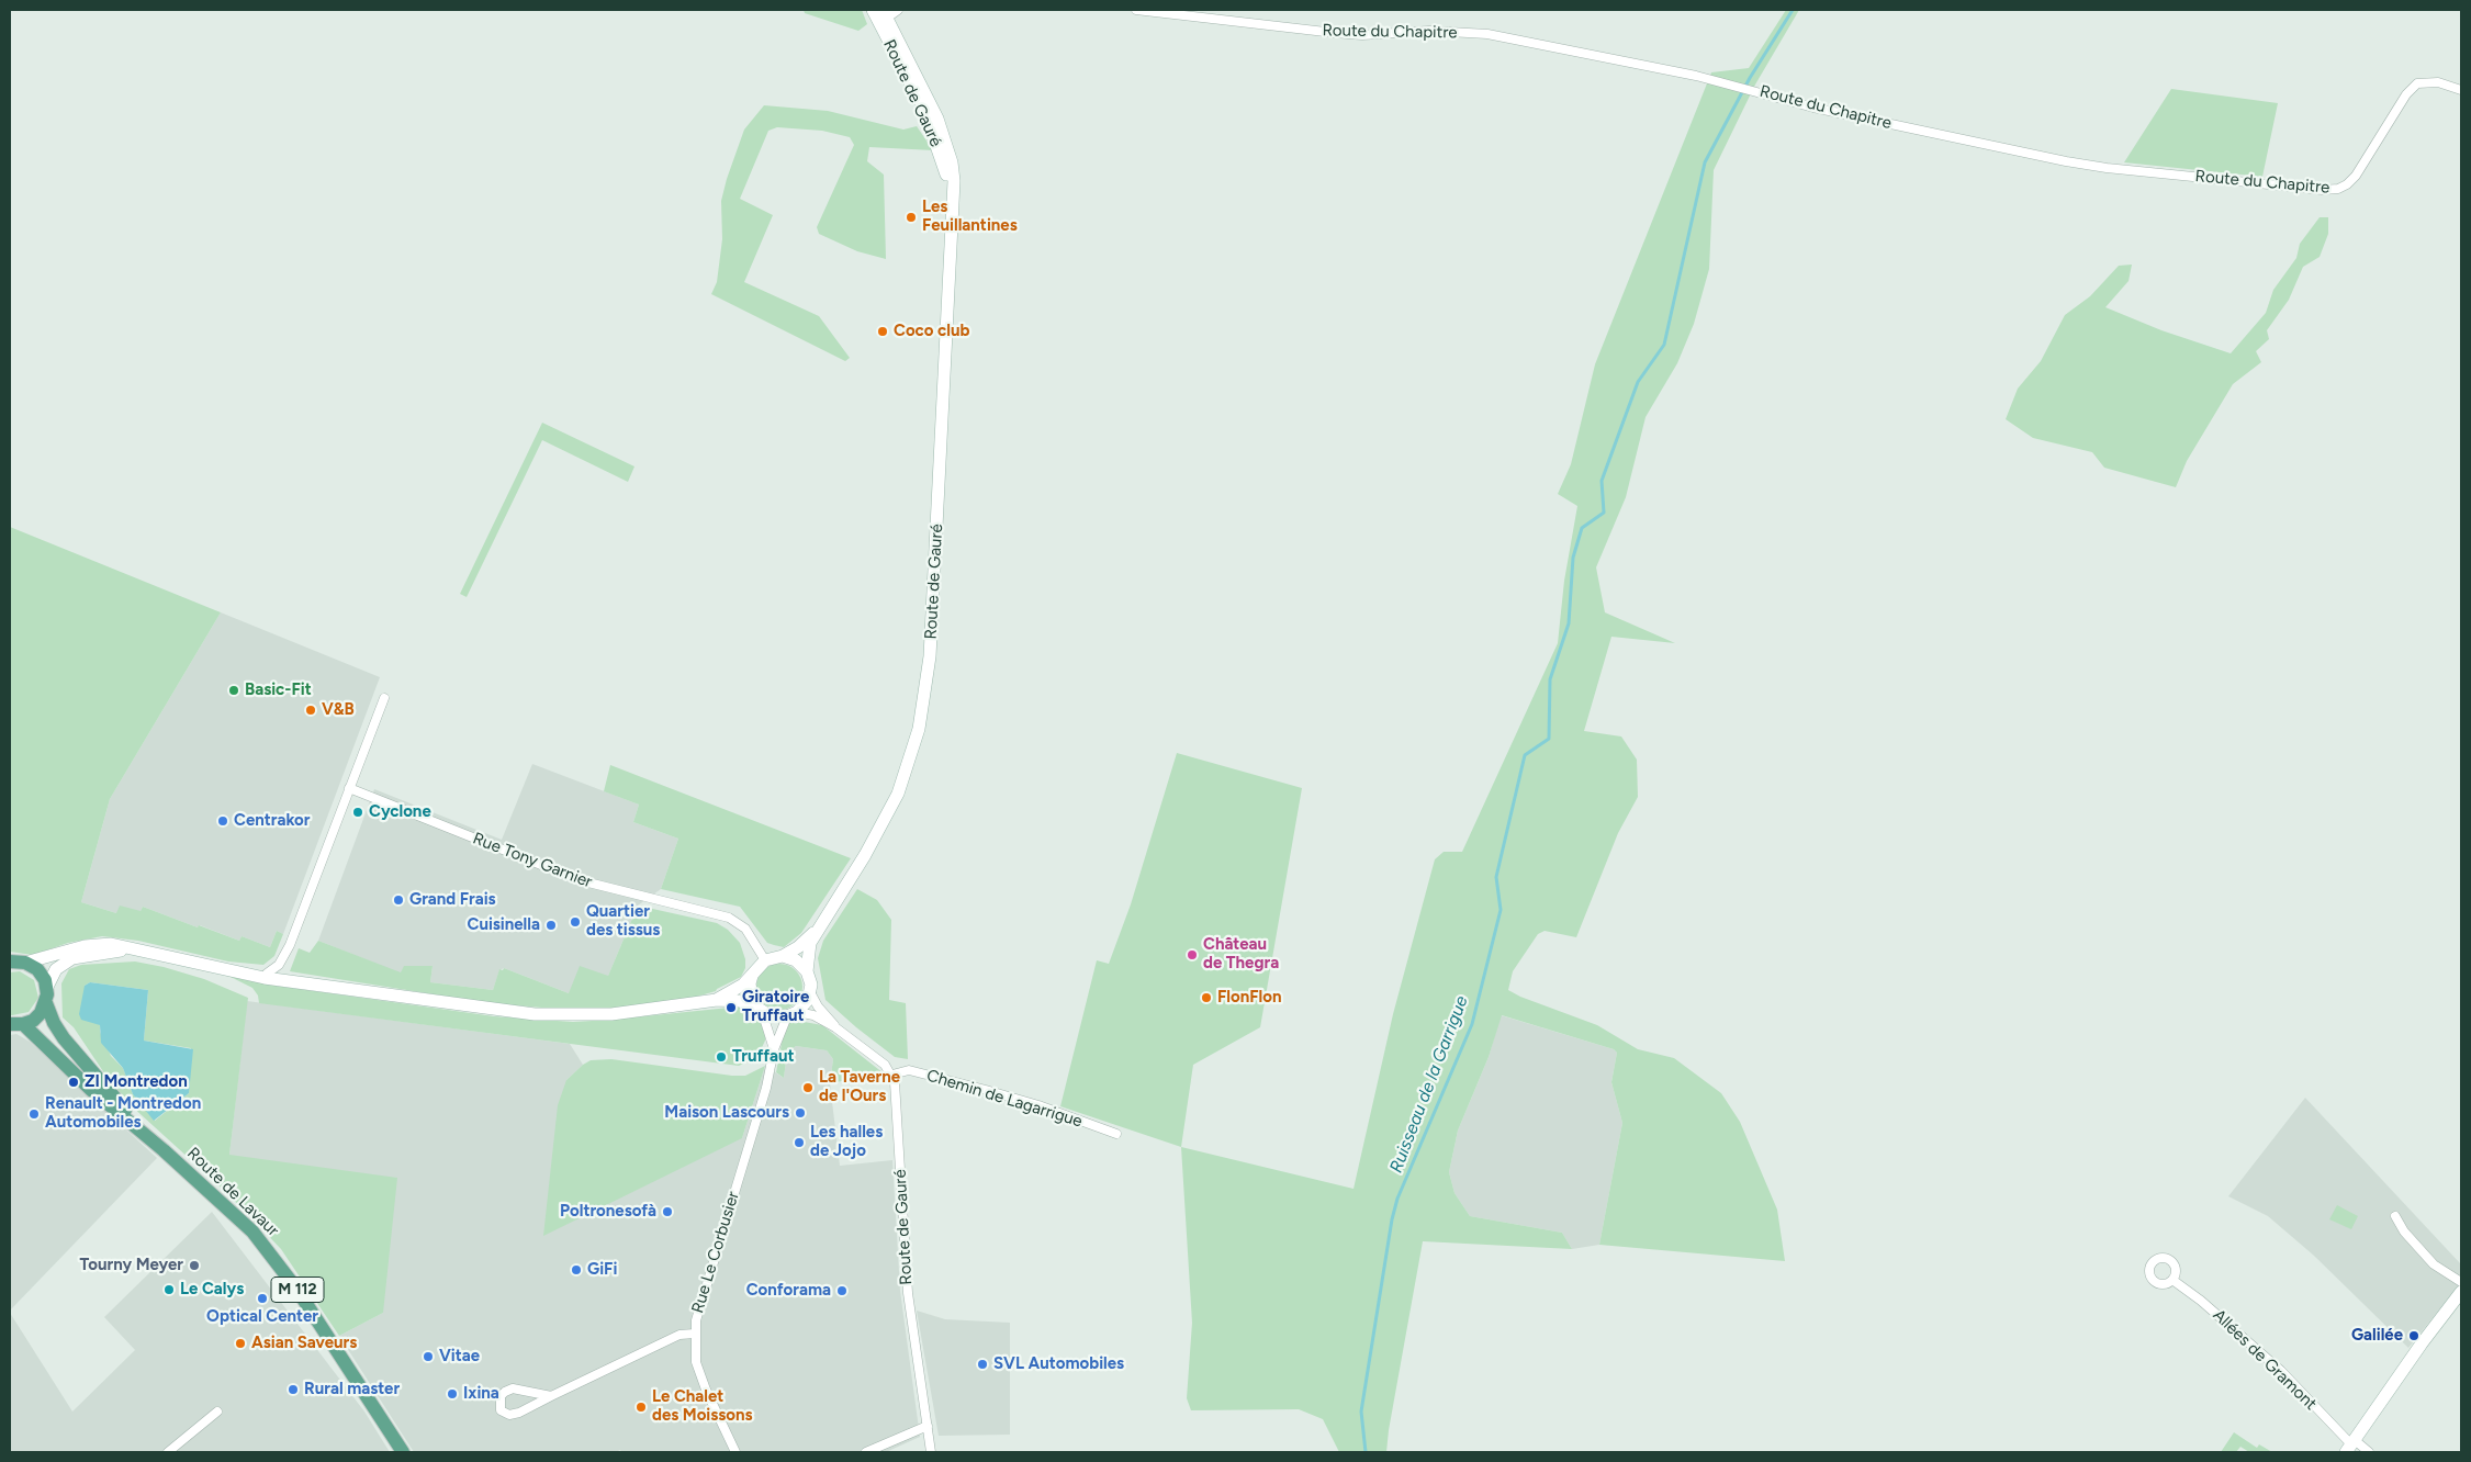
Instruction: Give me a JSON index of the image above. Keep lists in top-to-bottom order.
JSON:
{
  "streets": {
    "main road": ["Route de Lavaur", "M 112"],
    "street": [
      "Route du Chapitre",
      "Route de Gauré",
      "Rue Tony Garnier",
      "Chemin de Lagarrigue",
      "Rue Le Corbusier",
      "Allées de Gramont"
    ]
  },
  "crossings": [
    ["Route de Gauré", "Rue Tony Garnier"],
    ["Route de Gauré", "Chemin de Lagarrigue"],
    ["Route de Gauré", "Rue Le Corbusier"],
    ["Rue Tony Garnier", "Rue Le Corbusier"]
  ],
  "water": ["Ruisseau de la Garrigue"],
  "places": [
    "Les Feuillantines",
    "Coco club",
    "Basic-Fit",
    "V&B",
    "Cyclone",
    "Centrakor",
    "Grand Frais",
    "Quartier des tissus",
    "Cuisinella",
    "Château de Thegra",
    "FlonFlon",
    "Giratoire Truffaut",
    "Truffaut",
    "ZI Montredon",
    "La Taverne de l'Ours",
    "Maison Lascours",
    "Renault - Montredon Automobiles",
    "Les halles de Jojo",
    "Poltronesofà",
    "Tourny Meyer",
    "GiFi",
    "Le Calys",
    "Conforama",
    "Optical Center",
    "Galilée",
    "Asian Saveurs",
    "Vitae",
    "SVL Automobiles",
    "Rural master",
    "Ixina",
    "Le Chalet des Moissons"
  ]
}
